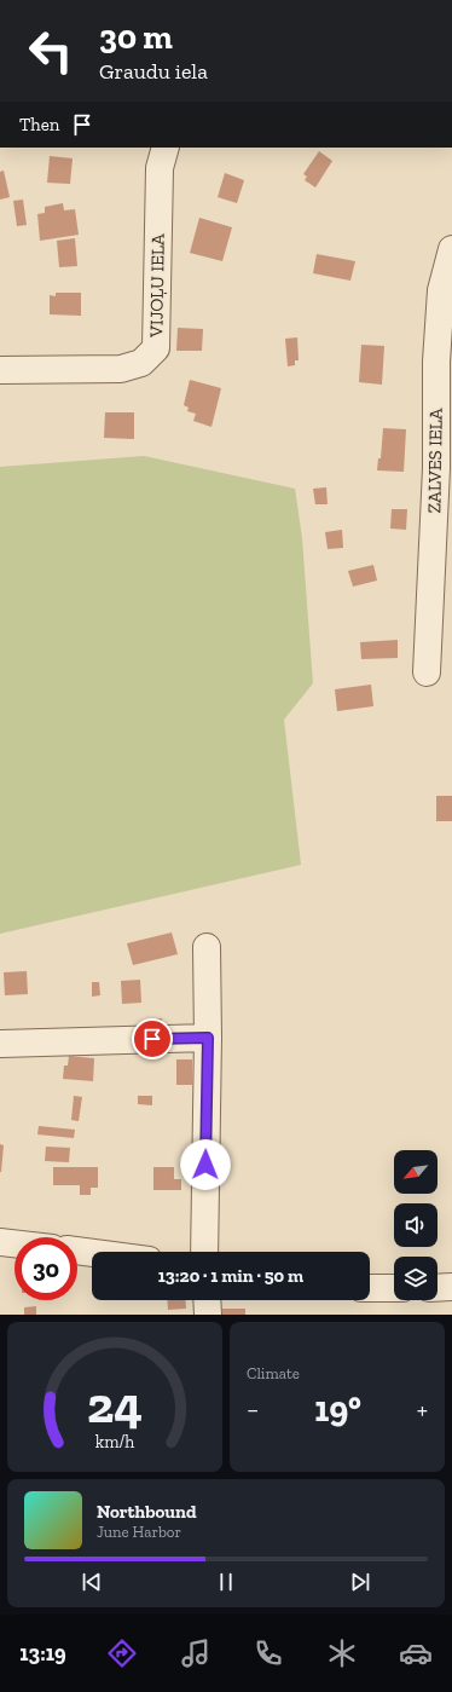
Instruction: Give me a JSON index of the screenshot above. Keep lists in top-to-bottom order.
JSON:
{
  "streets": {
    "street": ["VIJOĻU IELA", "ZALVES IELA"]
  },
  "north": "bottom left",
  "page": {
    "turn": ["30 m", "Graudu iela"],
    "then": "Then",
    "limit": "30",
    "trip": "13:20 · 1 min · 50 m",
    "tile": "Climate",
    "heat": ["−", "19°", "+"],
    "song": ["Northbound", "June Harbor"],
    "tabs": "13:19",
    "gauge": ["24", "km/h"]
  }
}
